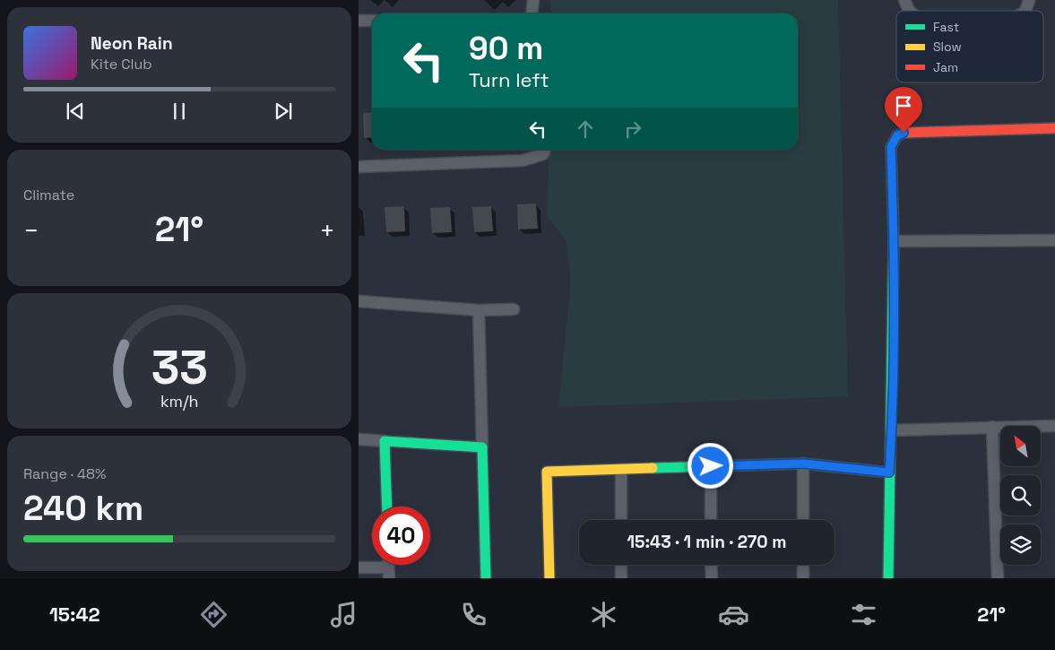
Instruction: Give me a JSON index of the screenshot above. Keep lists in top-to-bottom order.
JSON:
{
  "legend": ["Fast", "Slow", "Jam"],
  "north": "top left",
  "page": {
    "turn": ["90 m", "Turn left"],
    "song": ["Neon Rain", "Kite Club"],
    "tile": [
      "Climate",
      ["Range · 48%", "240 km"]
    ],
    "heat": ["−", "21°", "+"],
    "limit": "40",
    "trip": "15:43 · 1 min · 270 m",
    "tabs": ["15:42", "21°"],
    "gauge": ["33", "km/h"]
  }
}
